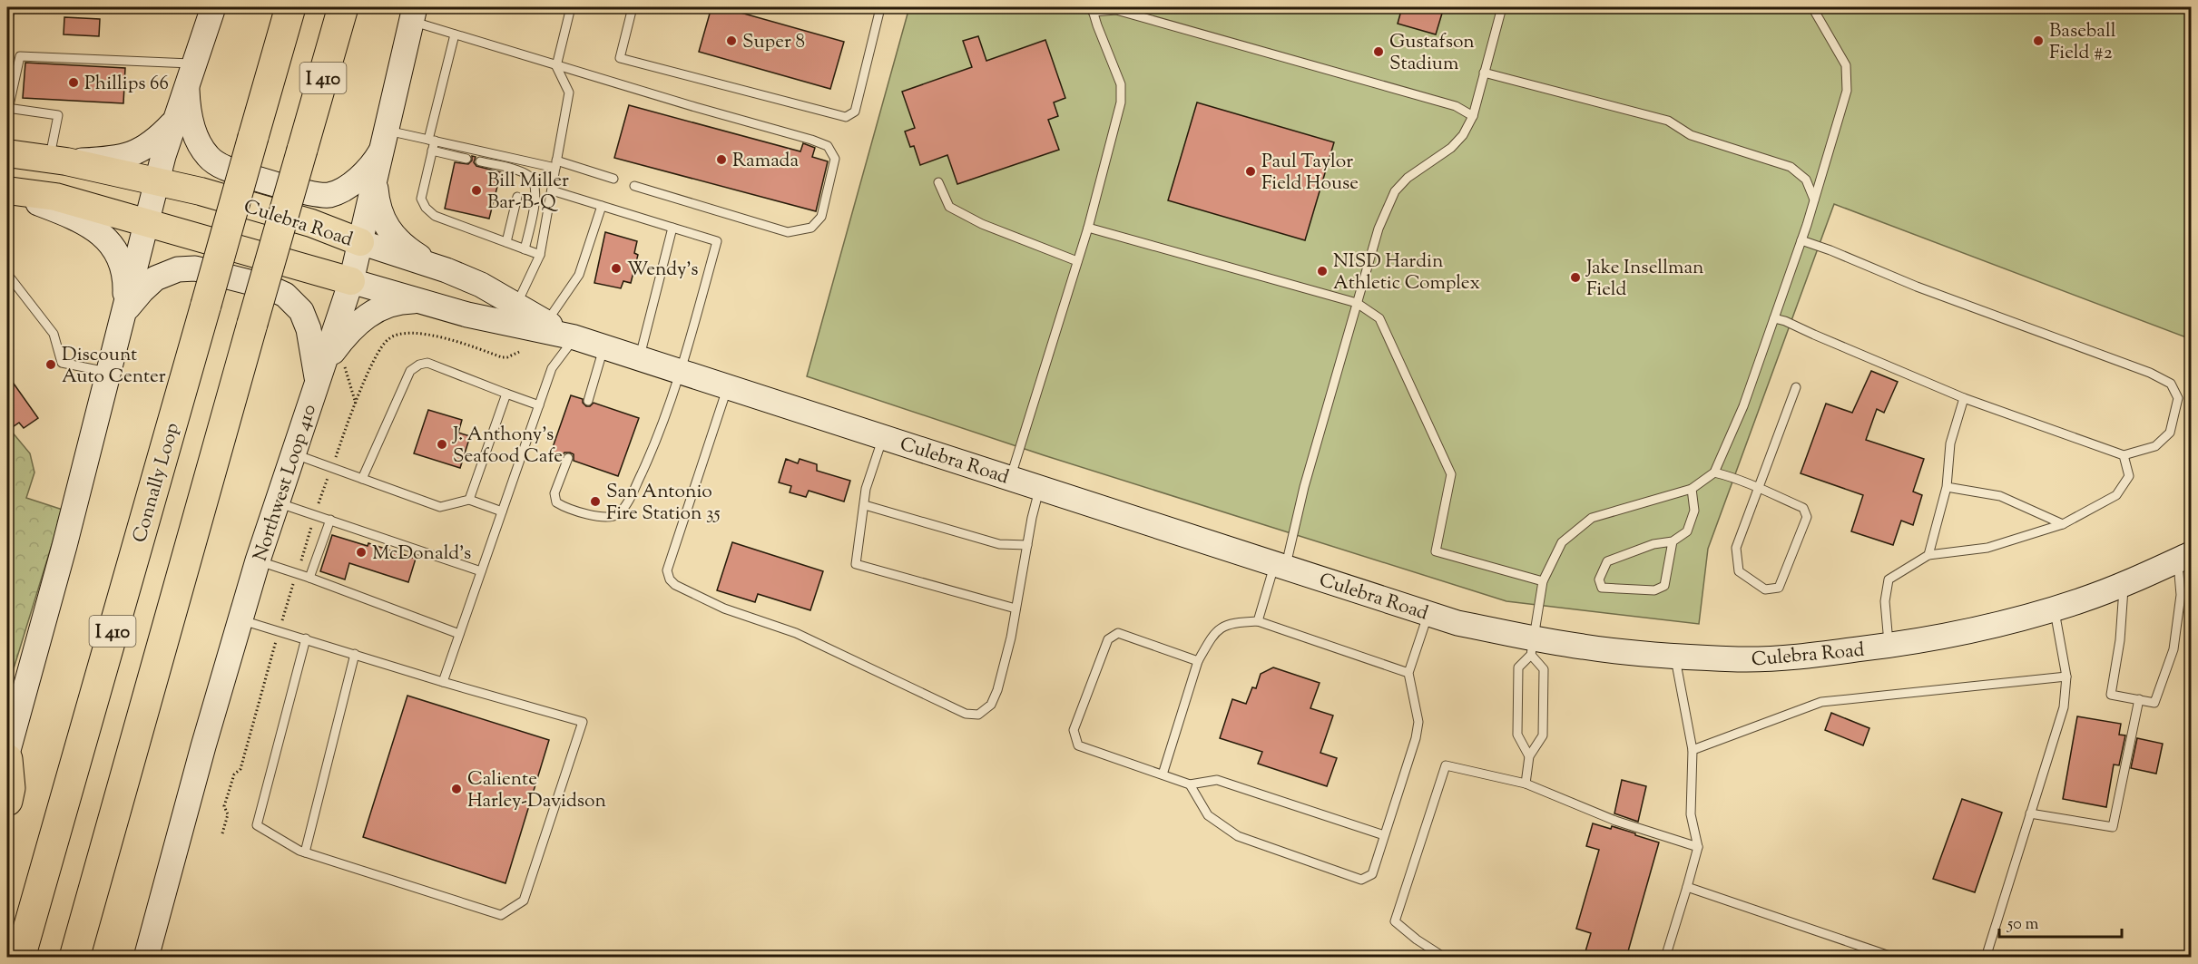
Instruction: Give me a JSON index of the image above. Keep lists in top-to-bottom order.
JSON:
{
  "streets": {
    "highway": ["I 410", "Connally Loop"],
    "main road": ["Culebra Road", "Northwest Loop 410"]
  },
  "crossings": [
    ["Culebra Road", "Northwest Loop 410"]
  ],
  "places": [
    "Super 8",
    "Baseball Field #2",
    "Gustafson Stadium",
    "Phillips 66",
    "Ramada",
    "Paul Taylor Field House",
    "Bill Miller Bar-B-Q",
    "Wendy's",
    "NISD Hardin Athletic Complex",
    "Jake Insellman Field",
    "Discount Auto Center",
    "J. Anthony's Seafood Cafe",
    "San Antonio Fire Station 35",
    "McDonald's",
    "Caliente Harley-Davidson"
  ],
  "scale_bar": "50 m"
}
